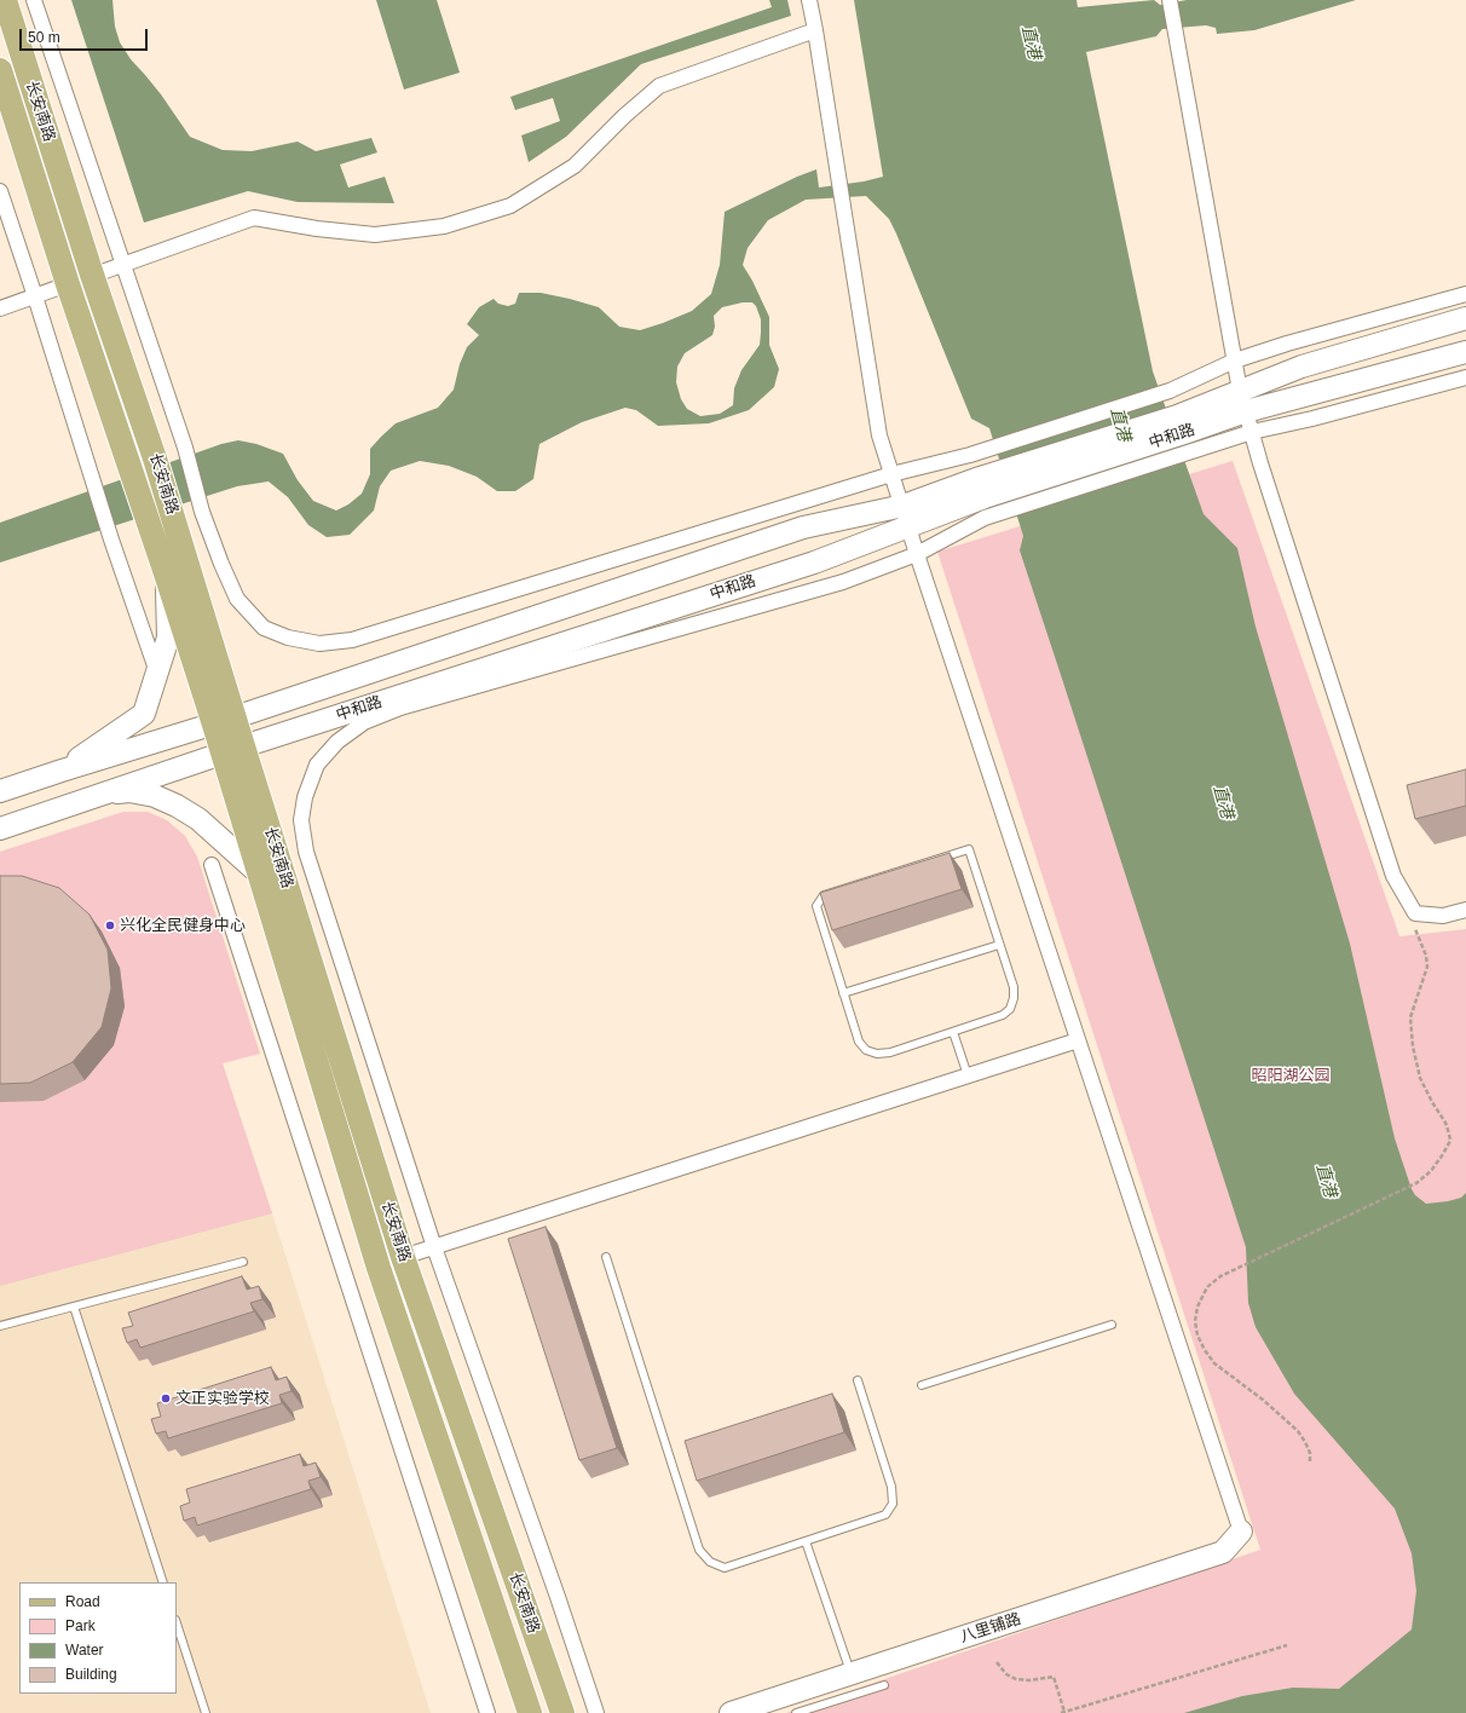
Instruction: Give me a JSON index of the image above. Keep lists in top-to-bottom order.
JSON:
{
  "streets": {
    "main road": ["长安南路", "中和路", "八里铺路"]
  },
  "crossings": [
    ["长安南路", "中和路"]
  ],
  "water": ["直港"],
  "parks": ["昭阳湖公园"],
  "places": ["兴化全民健身中心", "文正实验学校"],
  "legend": [
    "Road",
    "Park",
    "Water",
    "Building"
  ],
  "scale_bar": "50 m"
}
